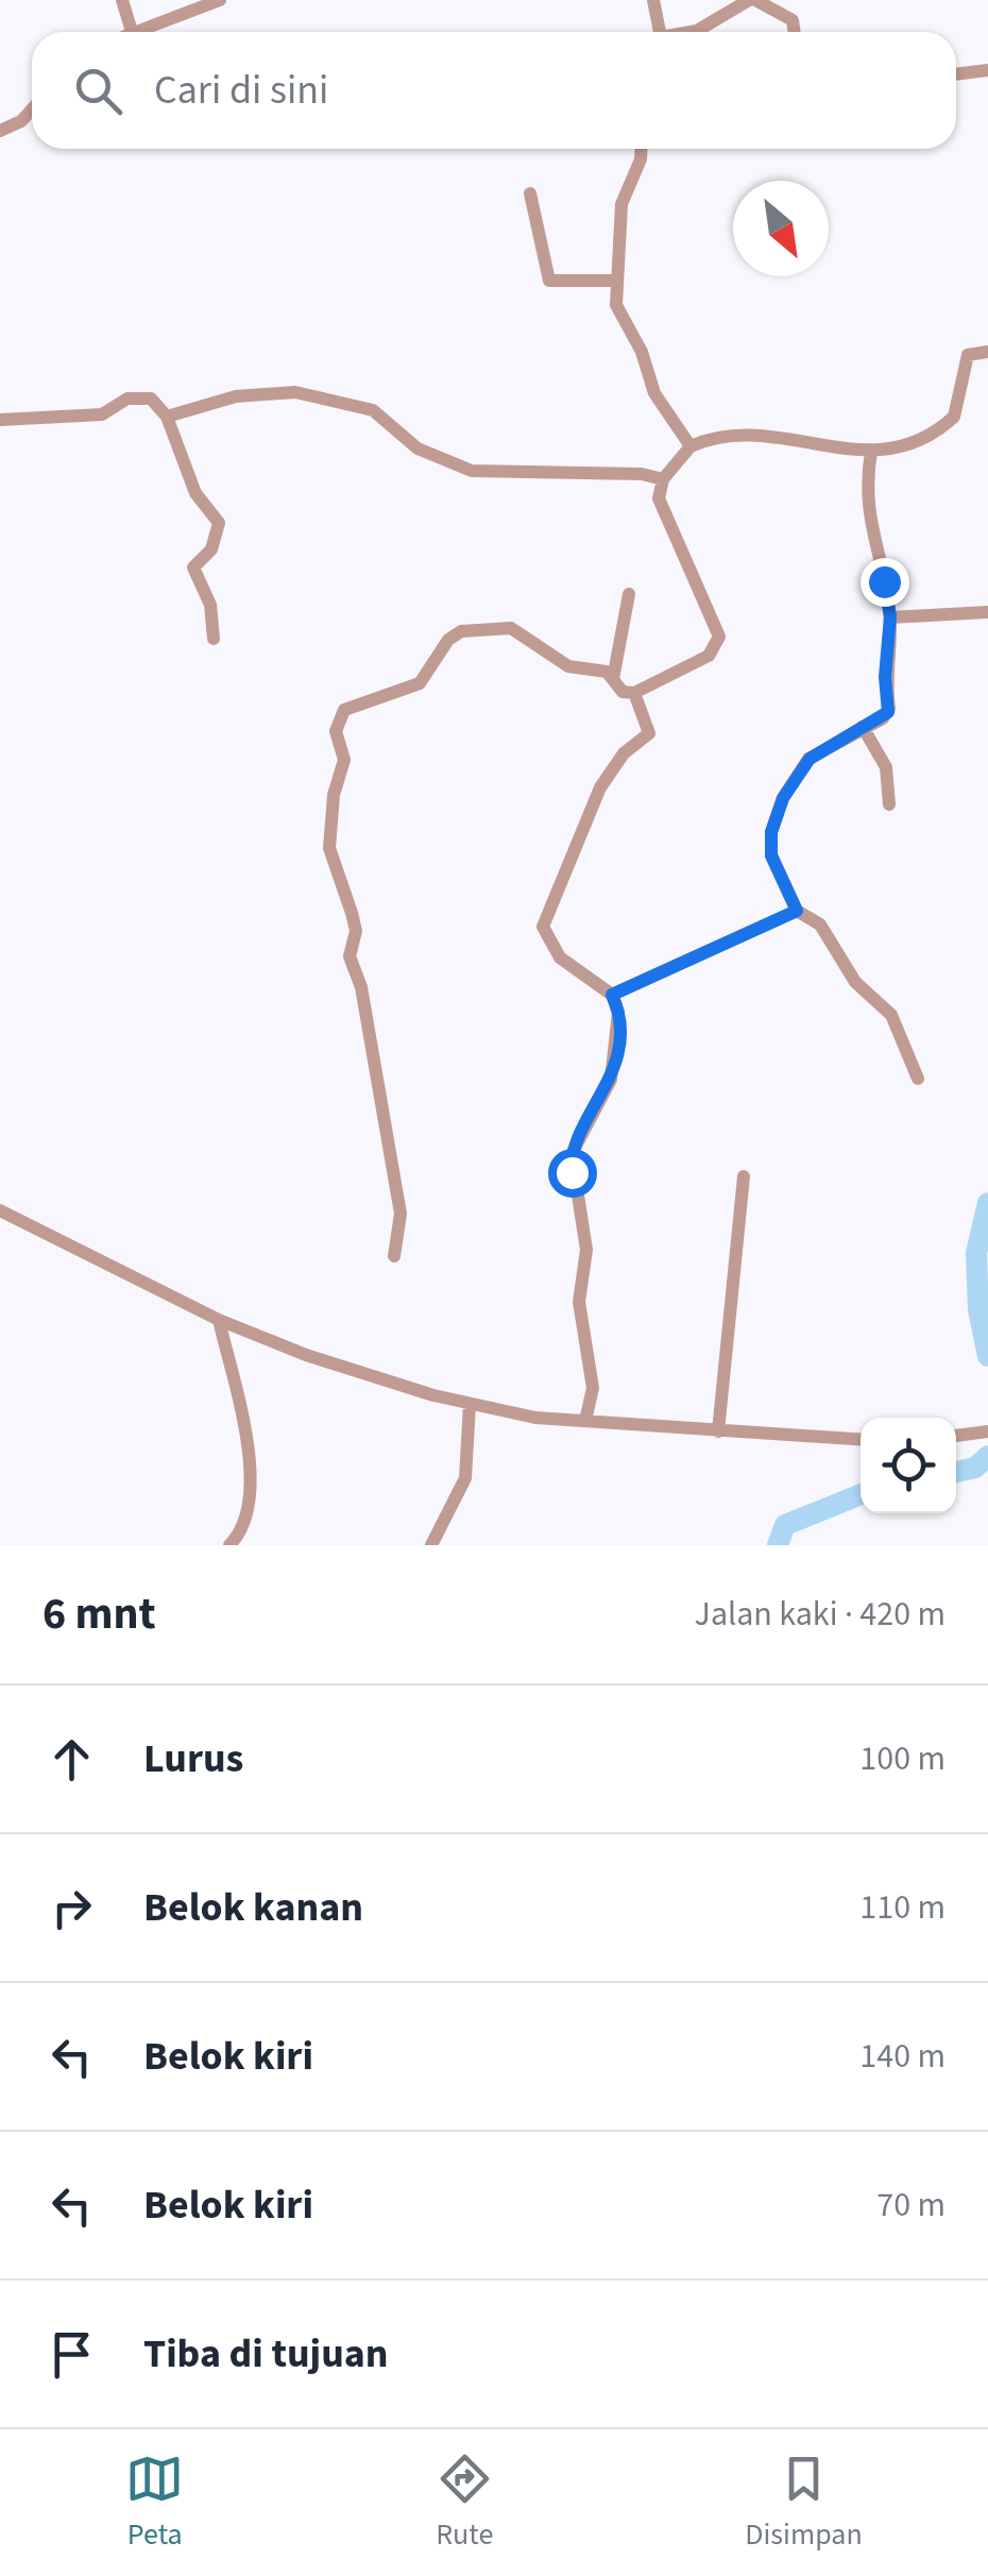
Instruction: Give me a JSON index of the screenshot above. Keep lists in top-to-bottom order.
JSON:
{
  "north": "bottom right",
  "page": {
    "search": "Cari di sini",
    "heading": ["6 mnt", "Jalan kaki · 420 m"],
    "list": [
      ["Lurus", "100 m"],
      ["Belok kanan", "110 m"],
      ["Belok kiri", "140 m"],
      ["Belok kiri", "70 m"],
      "Tiba di tujuan"
    ],
    "nav": ["Peta", "Rute", "Disimpan"]
  }
}
